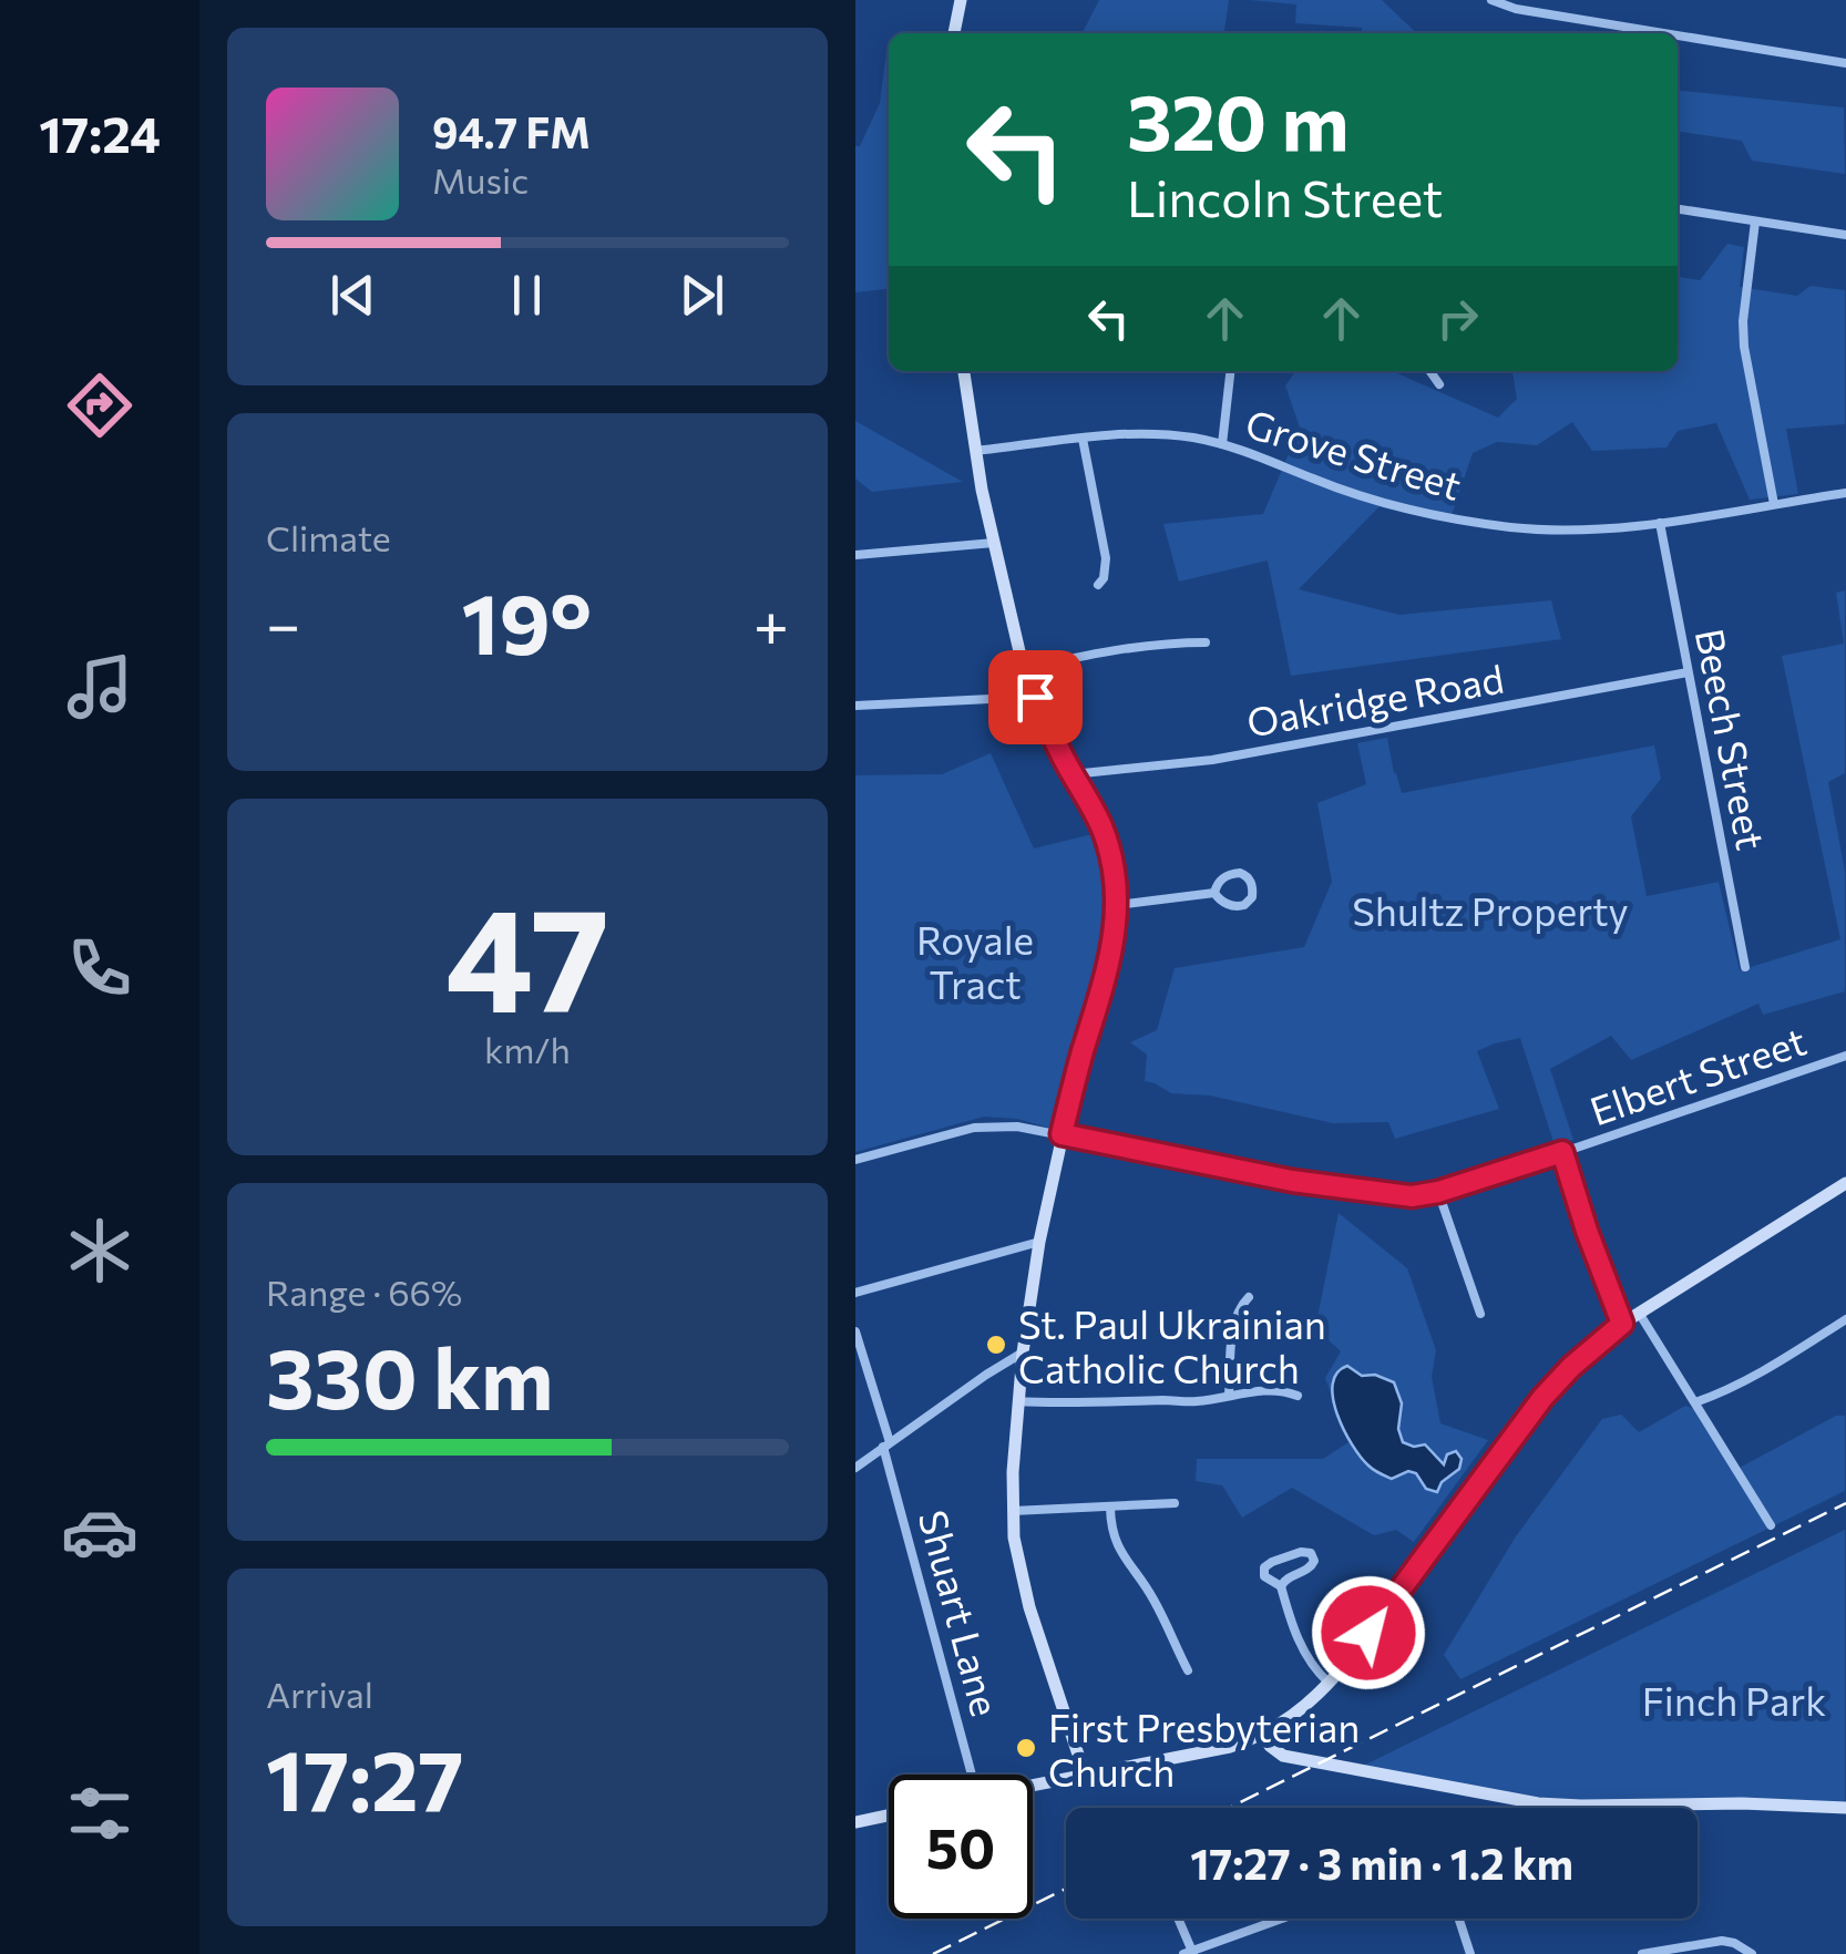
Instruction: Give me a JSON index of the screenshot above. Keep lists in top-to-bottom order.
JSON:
{
  "streets": {
    "street": [
      "Grove Street",
      "Oakridge Road",
      "Beech Street",
      "Elbert Street",
      "Shuart Lane"
    ]
  },
  "crossings": [
    ["Grove Street", "Beech Street"],
    ["Oakridge Road", "Beech Street"]
  ],
  "parks": ["Shultz Property", "Royale Tract", "Finch Park"],
  "places": ["St. Paul Ukrainian Catholic Church", "First Presbyterian Church"],
  "page": {
    "tabs": "17:24",
    "turn": ["320 m", "Lincoln Street"],
    "song": ["94.7 FM", "Music"],
    "tile": [
      "Climate",
      ["47", "km/h"],
      ["Range · 66%", "330 km"],
      ["Arrival", "17:27"]
    ],
    "heat": ["−", "19°", "+"],
    "limit": "50",
    "trip": "17:27 · 3 min · 1.2 km"
  }
}
